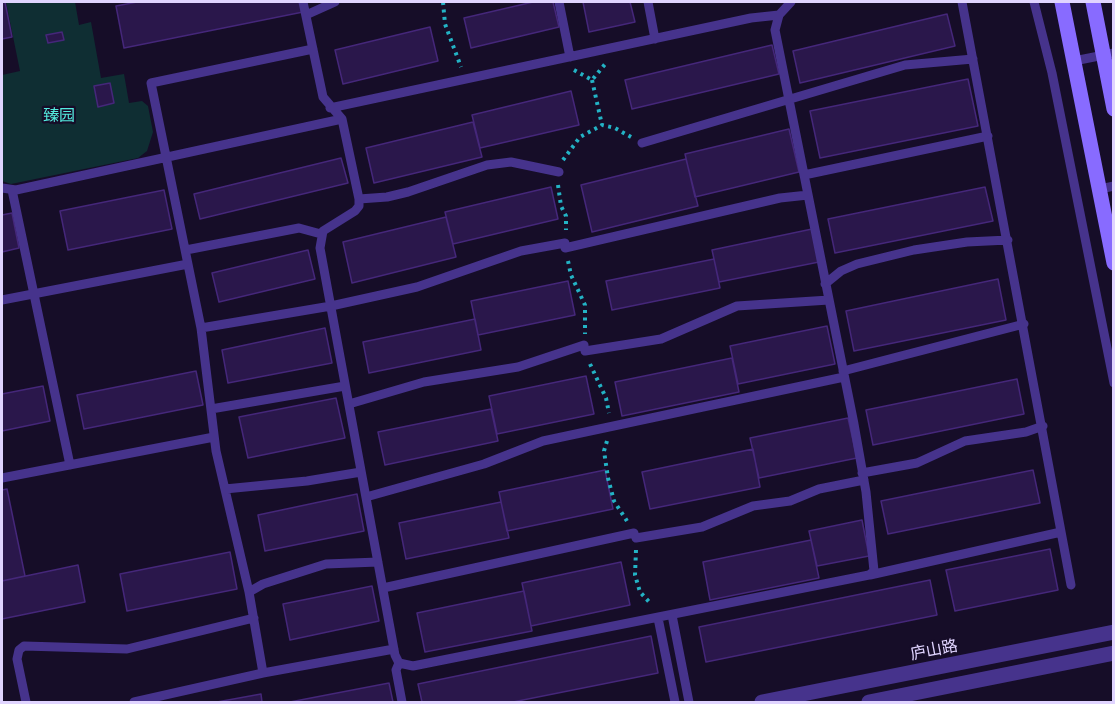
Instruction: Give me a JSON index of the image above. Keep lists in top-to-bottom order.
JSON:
{
  "streets": {
    "street": ["庐山路"]
  },
  "parks": ["臻园"]
}
